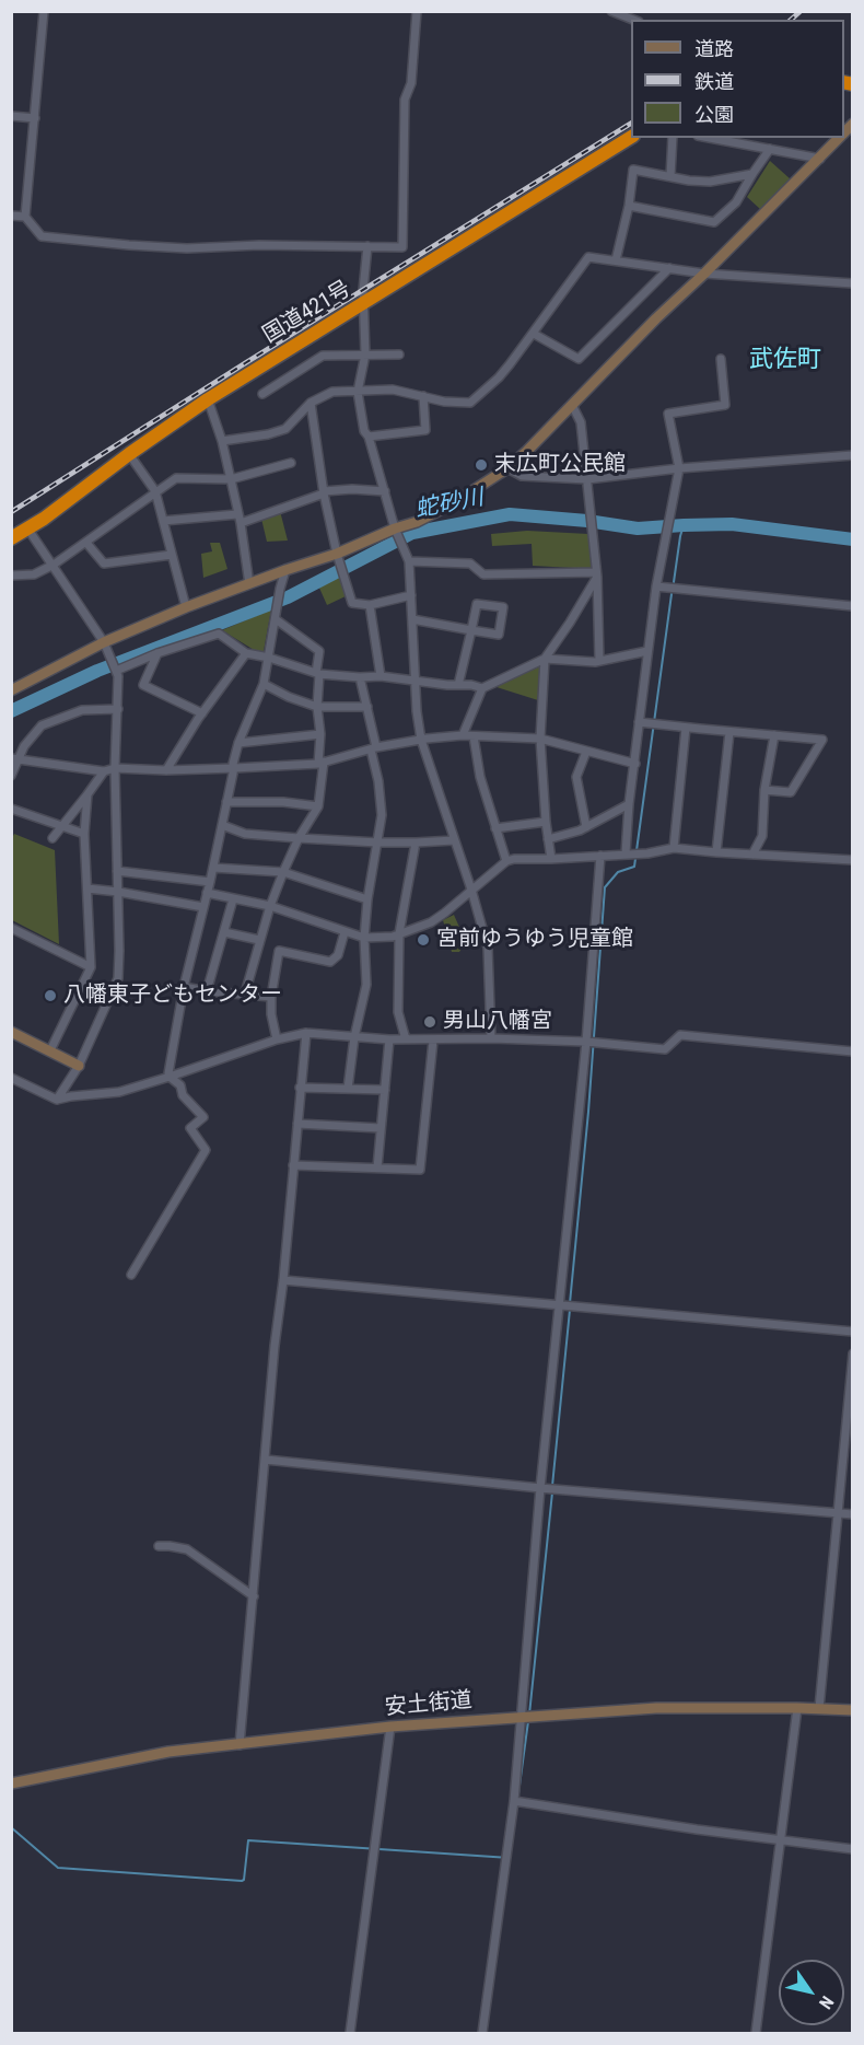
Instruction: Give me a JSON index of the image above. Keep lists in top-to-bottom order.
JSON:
{
  "streets": {
    "highway": ["国道421号"],
    "street": ["安土街道"]
  },
  "districts": ["武佐町"],
  "water": ["蛇砂川"],
  "places": [
    "末広町公民館",
    "宮前ゆうゆう児童館",
    "八幡東子どもセンター",
    "男山八幡宮"
  ],
  "legend": ["道路", "鉄道", "公園"],
  "north": "bottom right"
}
